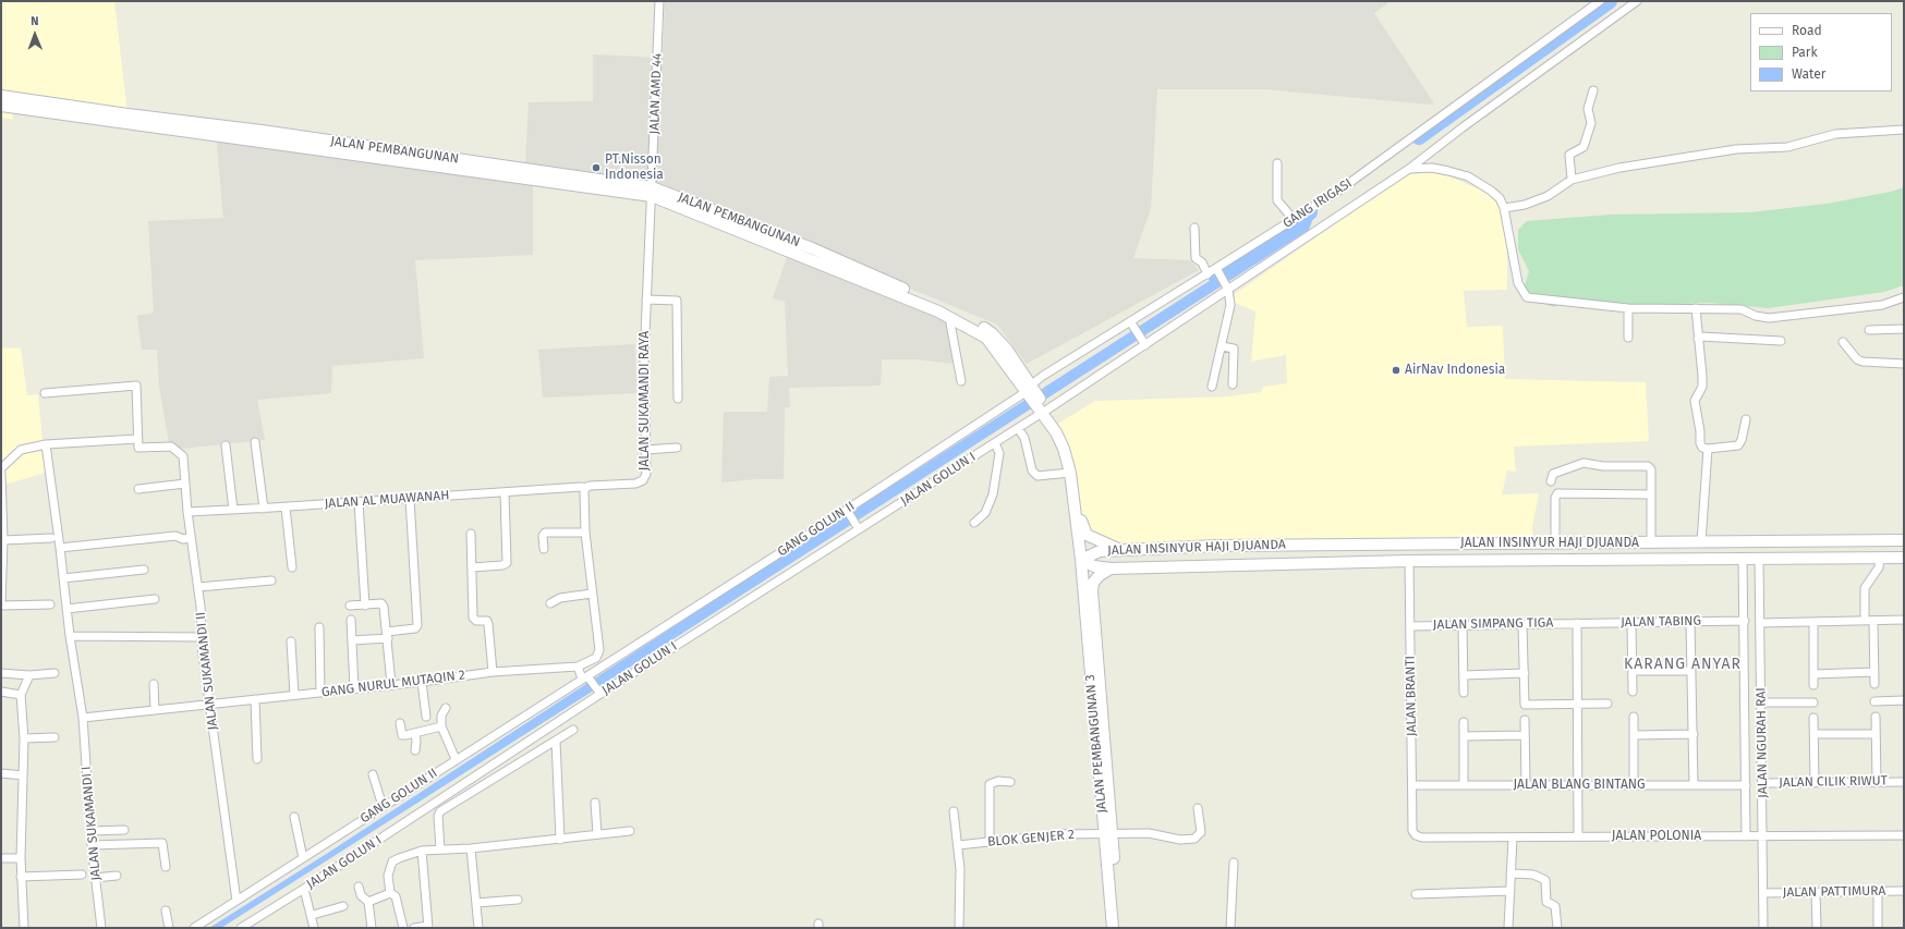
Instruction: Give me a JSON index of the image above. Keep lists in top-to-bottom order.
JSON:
{
  "streets": {
    "main road": ["JALAN PEMBANGUNAN", "JALAN INSINYUR HAJI DJUANDA", "JALAN PEMBANGUNAN 3"],
    "street": [
      "JALAN AMD 44",
      "GANG IRIGASI",
      "JALAN SUKAMANDI RAYA",
      "JALAN GOLUN I",
      "JALAN AL MUAWANAH",
      "GANG GOLUN II",
      "JALAN TABING",
      "JALAN SIMPANG TIGA",
      "JALAN SUKAMANDI II",
      "GANG NURUL MUTAQIN 2",
      "JALAN BRANTI",
      "JALAN NGURAH RAI",
      "JALAN CILIK RIWUT",
      "JALAN BLANG BINTANG",
      "JALAN SUKAMANDI I",
      "JALAN POLONIA",
      "BLOK GENJER 2",
      "JALAN PATTIMURA"
    ]
  },
  "crossings": [
    ["JALAN AMD 44", "JALAN PEMBANGUNAN"],
    ["JALAN AMD 44", "JALAN SUKAMANDI RAYA"],
    ["JALAN PEMBANGUNAN", "GANG IRIGASI"],
    ["JALAN PEMBANGUNAN", "JALAN SUKAMANDI RAYA"],
    ["JALAN PEMBANGUNAN", "JALAN GOLUN I"],
    ["JALAN PEMBANGUNAN", "GANG GOLUN II"],
    ["JALAN PEMBANGUNAN", "JALAN INSINYUR HAJI DJUANDA"],
    ["JALAN PEMBANGUNAN", "JALAN PEMBANGUNAN 3"],
    ["GANG IRIGASI", "GANG GOLUN II"],
    ["JALAN SUKAMANDI RAYA", "JALAN AL MUAWANAH"],
    ["JALAN AL MUAWANAH", "JALAN SUKAMANDI II"],
    ["GANG GOLUN II", "JALAN SUKAMANDI II"],
    ["JALAN INSINYUR HAJI DJUANDA", "JALAN BRANTI"],
    ["JALAN INSINYUR HAJI DJUANDA", "JALAN NGURAH RAI"],
    ["JALAN INSINYUR HAJI DJUANDA", "JALAN PEMBANGUNAN 3"],
    ["JALAN TABING", "JALAN SIMPANG TIGA"],
    ["JALAN SIMPANG TIGA", "JALAN BRANTI"],
    ["JALAN SUKAMANDI II", "GANG NURUL MUTAQIN 2"],
    ["GANG NURUL MUTAQIN 2", "JALAN SUKAMANDI I"],
    ["JALAN BRANTI", "JALAN BLANG BINTANG"],
    ["JALAN BRANTI", "JALAN POLONIA"],
    ["JALAN NGURAH RAI", "JALAN CILIK RIWUT"],
    ["JALAN NGURAH RAI", "JALAN POLONIA"],
    ["JALAN NGURAH RAI", "JALAN PATTIMURA"],
    ["JALAN PEMBANGUNAN 3", "BLOK GENJER 2"]
  ],
  "districts": ["KARANG ANYAR"],
  "places": ["PT.Nisson Indonesia", "AirNav Indonesia"],
  "legend": ["Road", "Park", "Water"],
  "north": "top"
}
